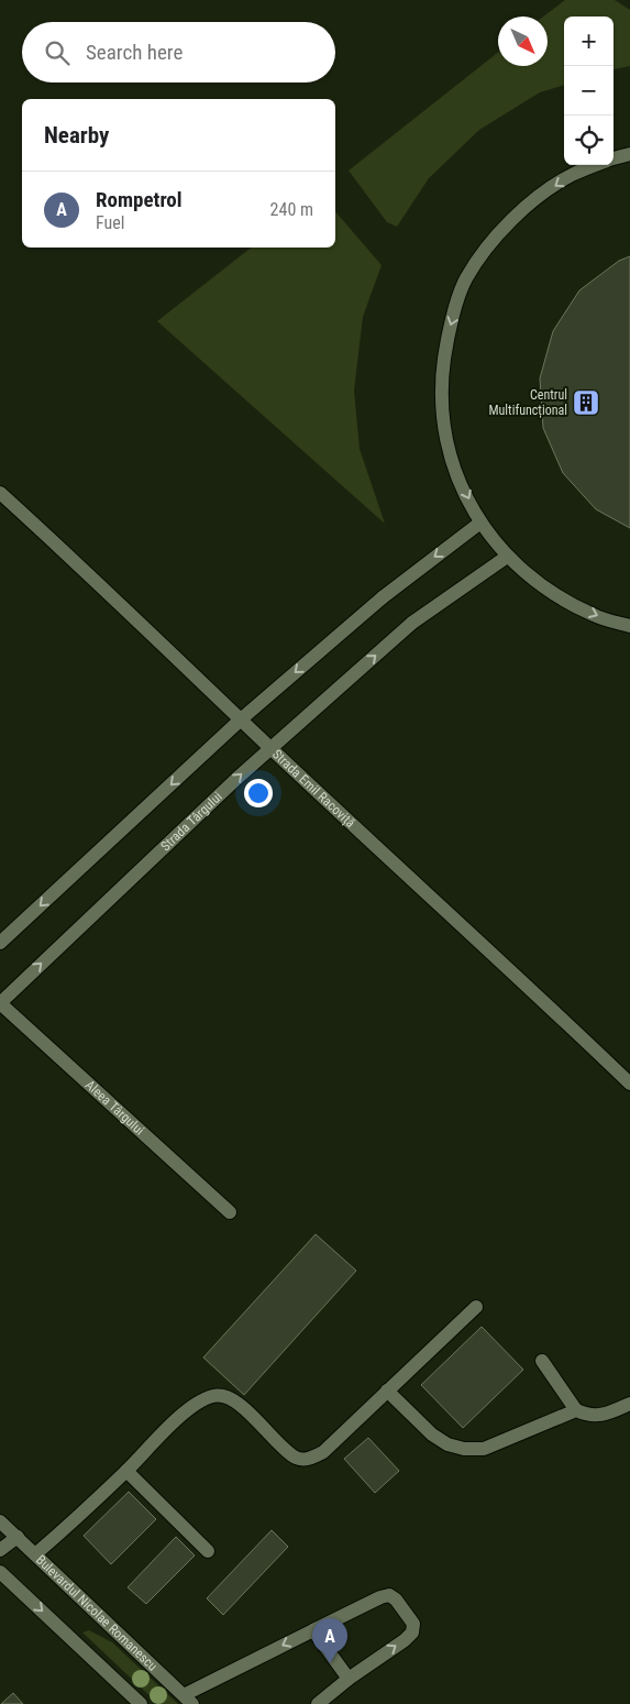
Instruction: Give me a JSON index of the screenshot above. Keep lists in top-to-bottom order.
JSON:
{
  "streets": {
    "street": [
      "Strada Emil Racoviță",
      "Strada Târgului",
      "Aleea Târgului",
      "Bulevardul Nicolae Romanescu"
    ]
  },
  "crossings": [
    ["Strada Emil Racoviță", "Strada Târgului"],
    ["Strada Târgului", "Aleea Târgului"]
  ],
  "places": {
    "building": ["Centrul Multifuncțional"]
  },
  "north": "bottom right",
  "page": {
    "map_buttons": ["+", "−"],
    "search": "Search here",
    "heading": "Nearby",
    "list": [
      {
        "mark": "A",
        "name": "Rompetrol",
        "note": "Fuel",
        "value": "240 m"
      }
    ],
    "pins": "A"
  }
}
